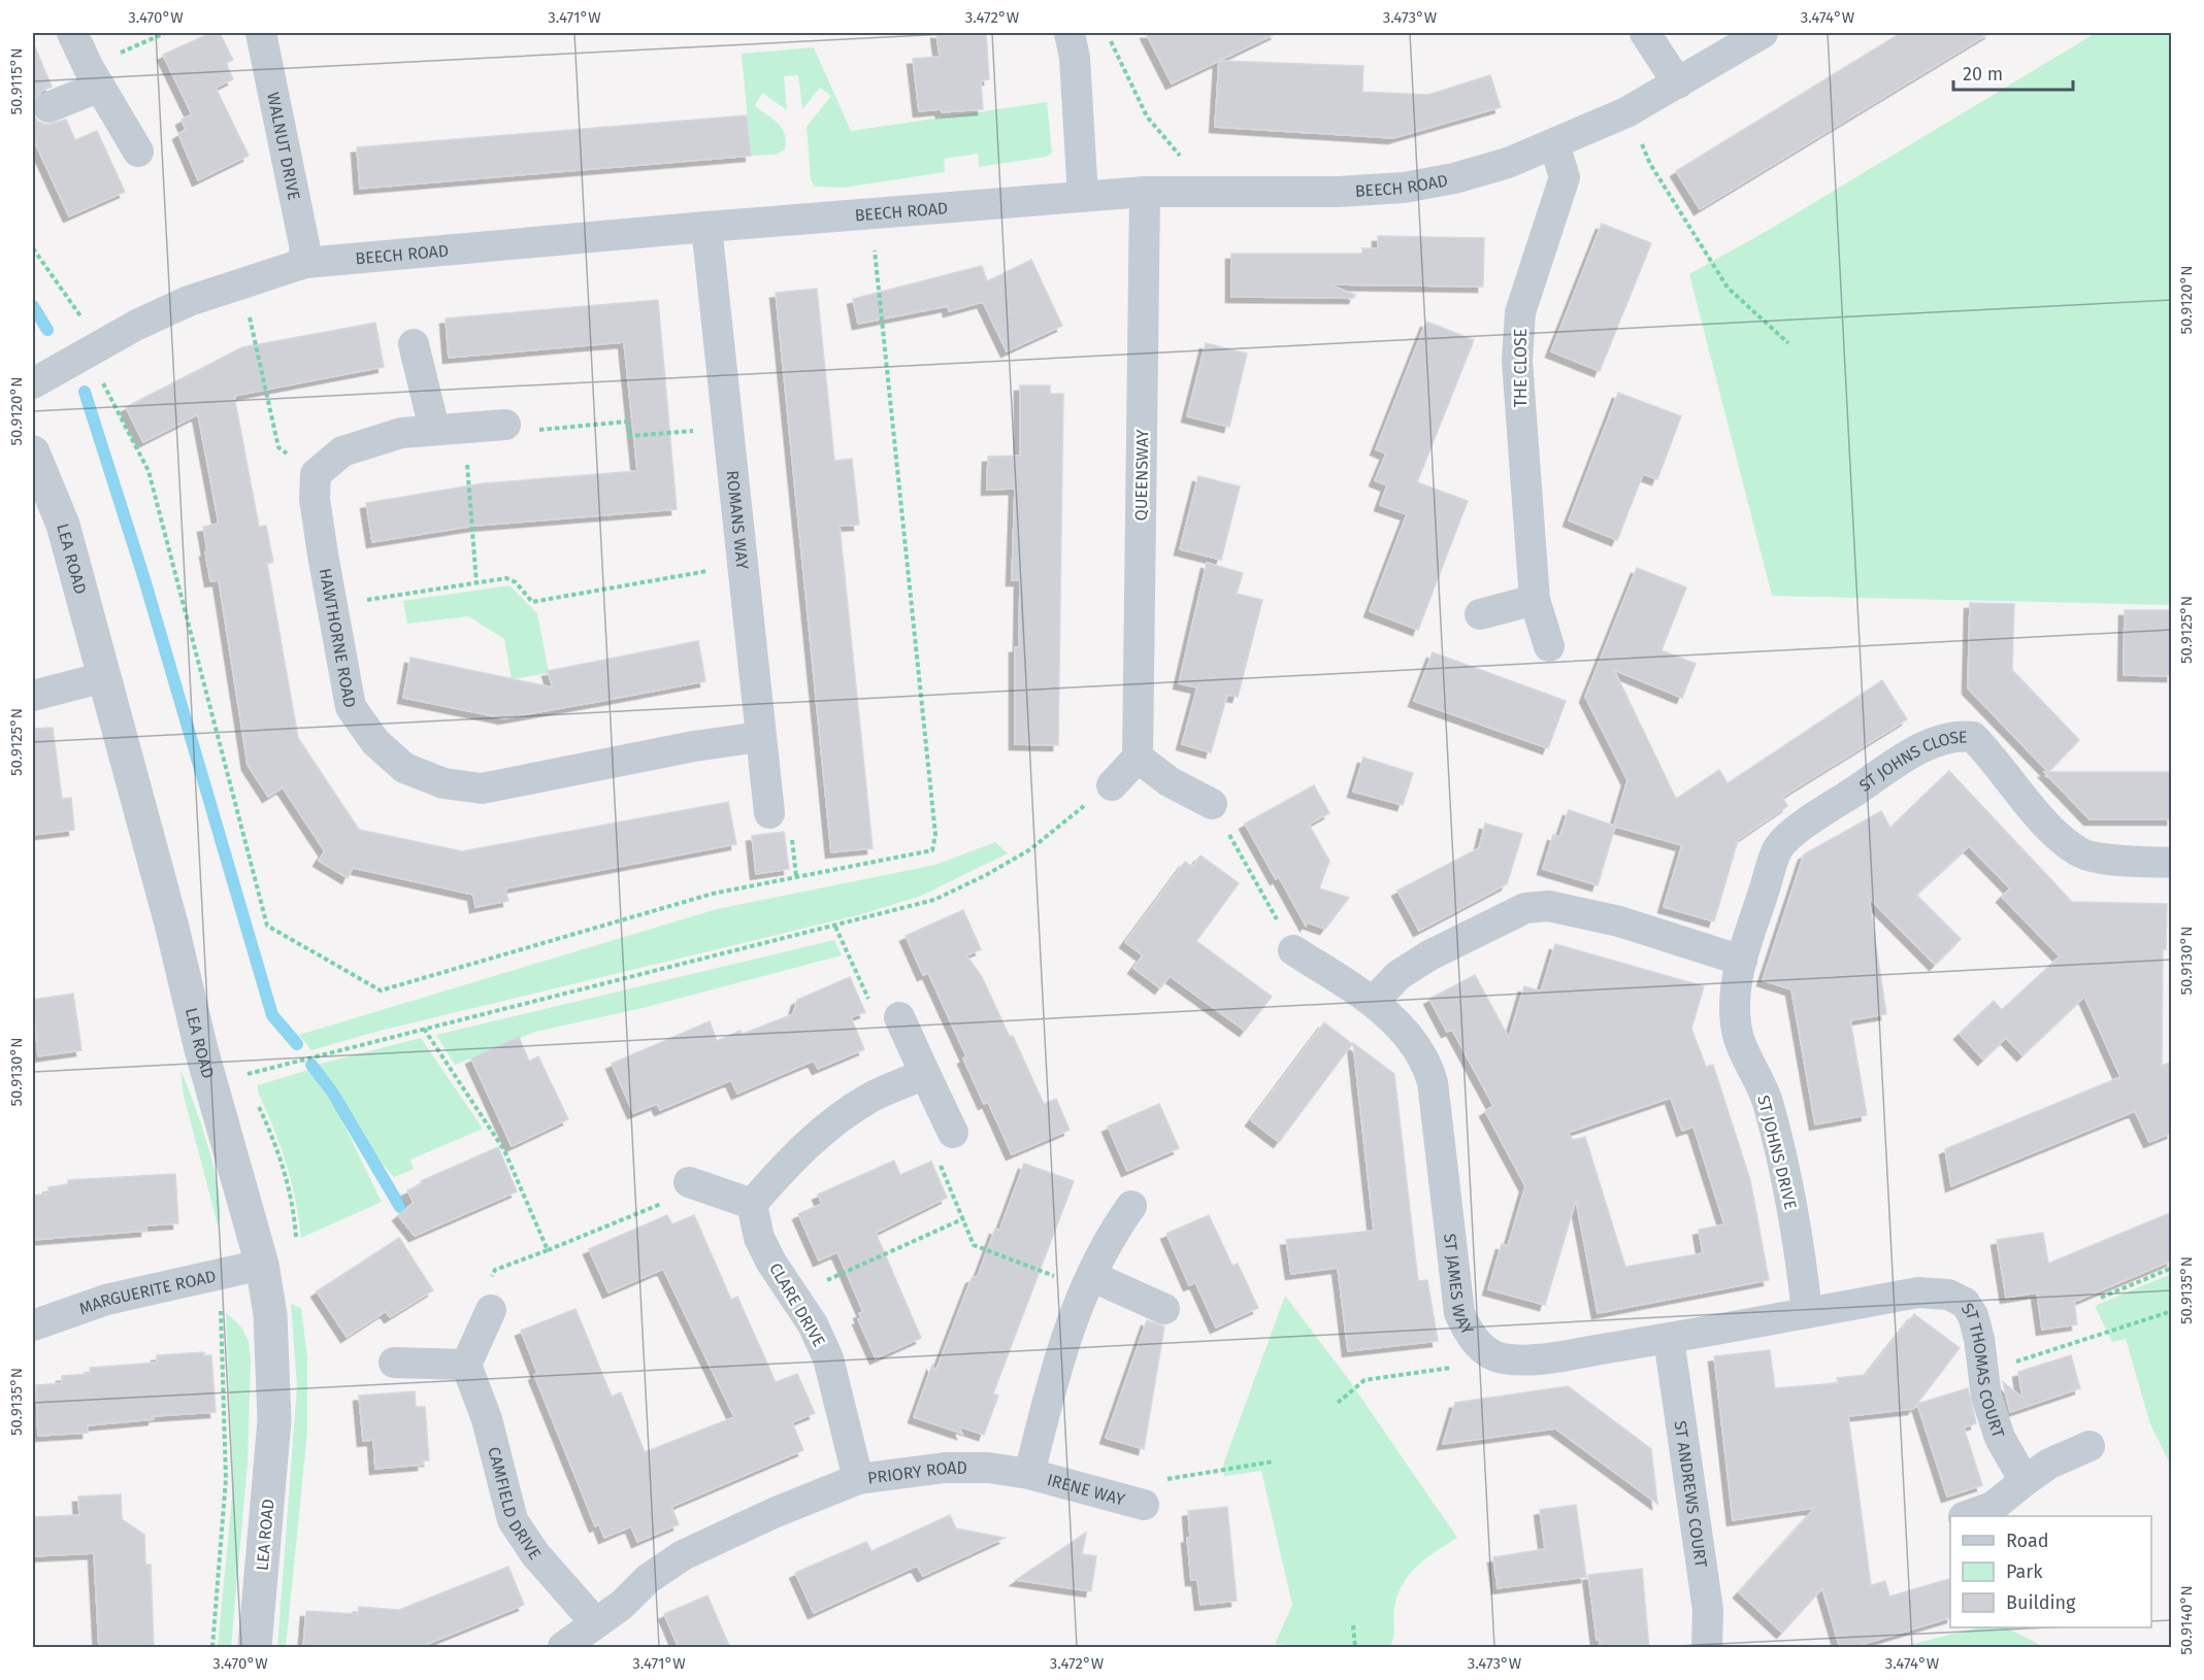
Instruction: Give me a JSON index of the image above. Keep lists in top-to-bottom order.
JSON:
{
  "streets": {
    "street": [
      "WALNUT DRIVE",
      "BEECH ROAD",
      "THE CLOSE",
      "QUEENSWAY",
      "ROMANS WAY",
      "LEA ROAD",
      "HAWTHORNE ROAD",
      "ST JOHNS CLOSE",
      "ST JOHNS DRIVE",
      "ST JAMES WAY",
      "MARGUERITE ROAD",
      "CLARE DRIVE",
      "ST THOMAS COURT",
      "PRIORY ROAD",
      "IRENE WAY",
      "ST ANDREWS COURT",
      "CAMFIELD DRIVE"
    ]
  },
  "crossings": [
    ["WALNUT DRIVE", "BEECH ROAD"],
    ["BEECH ROAD", "THE CLOSE"],
    ["BEECH ROAD", "QUEENSWAY"],
    ["BEECH ROAD", "ROMANS WAY"],
    ["ROMANS WAY", "HAWTHORNE ROAD"],
    ["LEA ROAD", "MARGUERITE ROAD"],
    ["ST JOHNS CLOSE", "ST JOHNS DRIVE"],
    ["ST JOHNS DRIVE", "ST JAMES WAY"],
    ["ST JOHNS DRIVE", "ST THOMAS COURT"],
    ["ST JAMES WAY", "ST THOMAS COURT"],
    ["ST JAMES WAY", "ST ANDREWS COURT"],
    ["CLARE DRIVE", "PRIORY ROAD"],
    ["PRIORY ROAD", "IRENE WAY"],
    ["PRIORY ROAD", "CAMFIELD DRIVE"]
  ],
  "legend": ["Road", "Park", "Building"],
  "scale_bar": "20 m",
  "coordinates": [
    "3.470°W",
    "3.471°W",
    "3.472°W",
    "3.473°W",
    "3.474°W",
    "50.9115°N",
    "50.9120°N",
    "50.9125°N",
    "50.9130°N",
    "50.9135°N",
    "50.9140°N"
  ]
}
